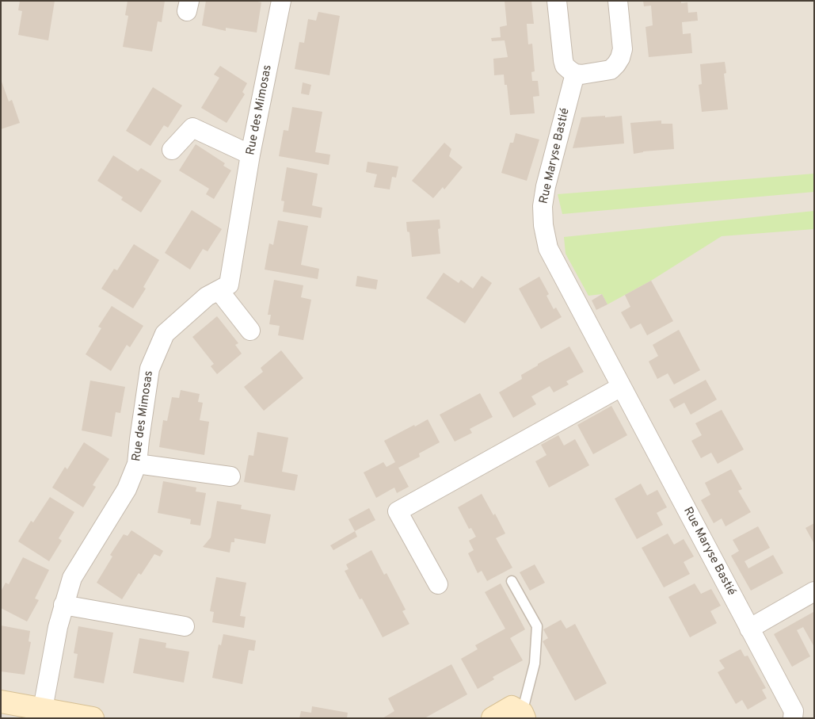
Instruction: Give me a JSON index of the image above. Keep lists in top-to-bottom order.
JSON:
{
  "streets": {
    "street": ["Rue des Mimosas", "Rue Maryse Bastié"]
  }
}
